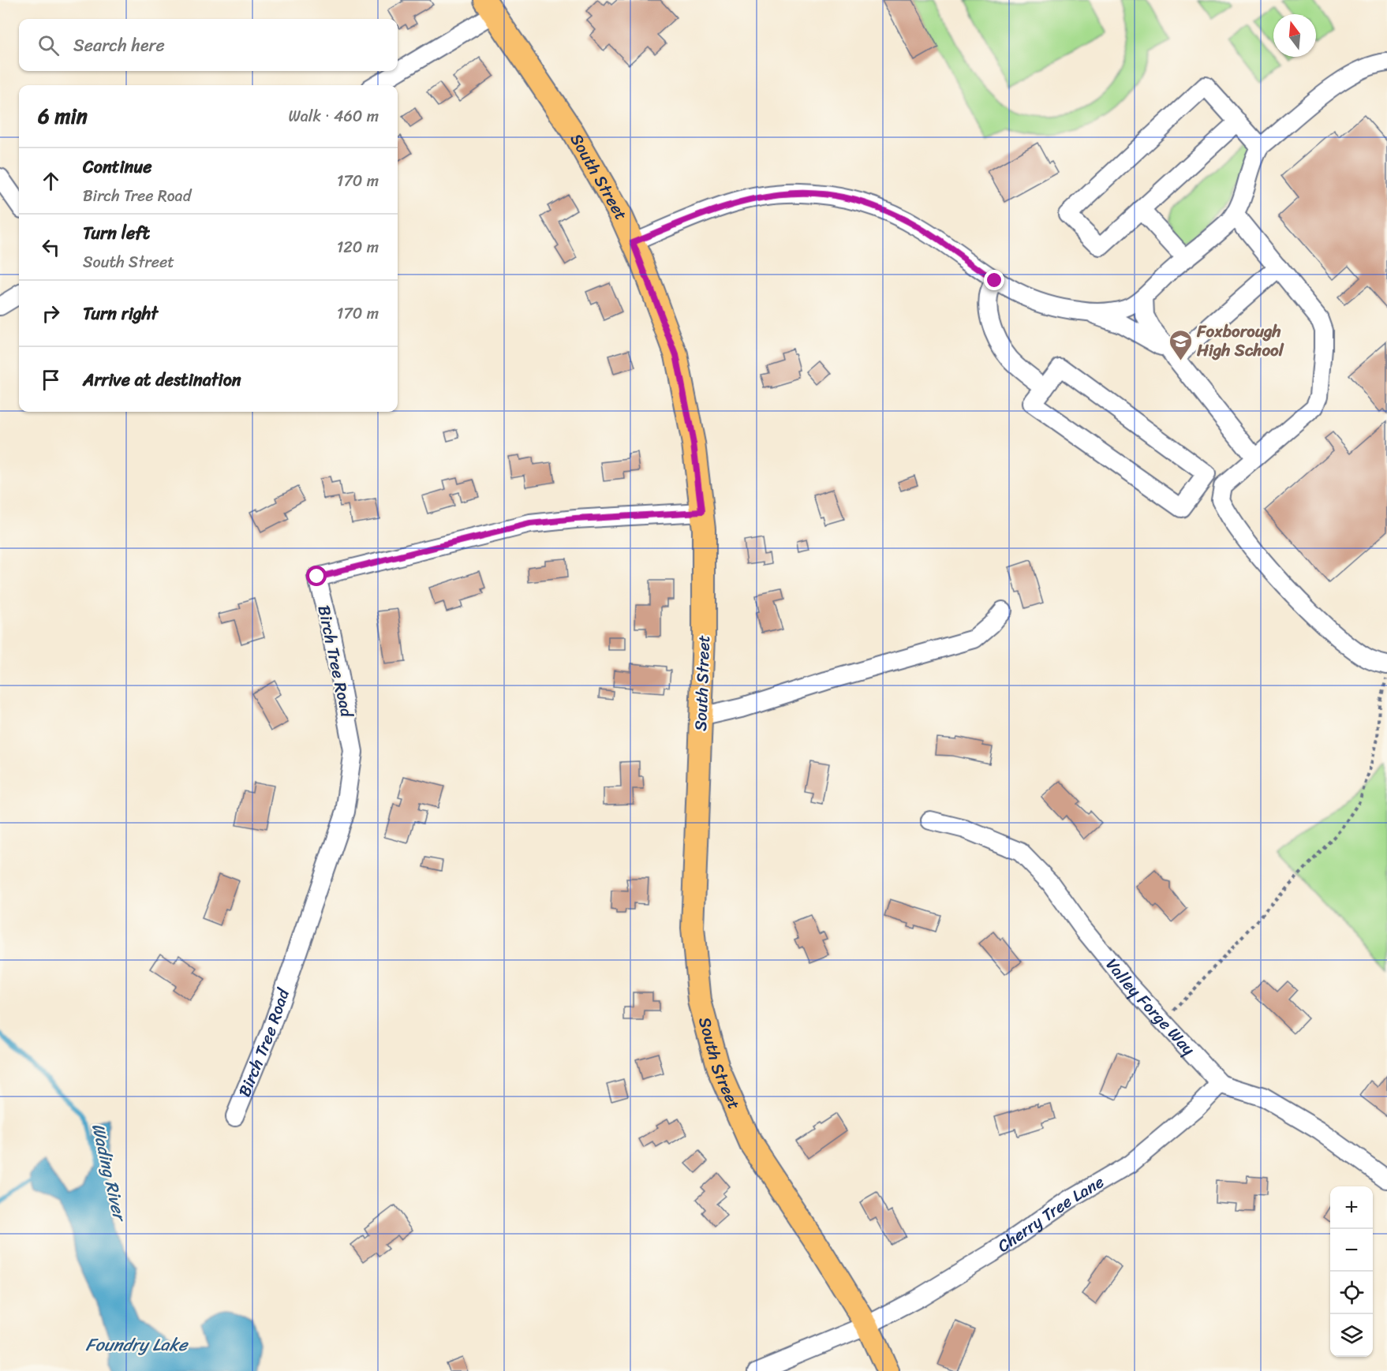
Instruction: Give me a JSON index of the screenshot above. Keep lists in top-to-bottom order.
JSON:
{
  "streets": {
    "main road": ["South Street"],
    "street": ["Birch Tree Road", "Valley Forge Way", "Cherry Tree Lane"]
  },
  "crossings": [
    ["South Street", "Birch Tree Road"],
    ["South Street", "Cherry Tree Lane"],
    ["Valley Forge Way", "Cherry Tree Lane"]
  ],
  "water": ["Wading River", "Foundry Lake"],
  "places": {
    "school or university": ["Foxborough High School"]
  },
  "north": "top",
  "page": {
    "search": "Search here",
    "heading": ["6 min", "Walk · 460 m"],
    "list": [
      ["Continue", "Birch Tree Road", "170 m"],
      ["Turn left", "South Street", "120 m"],
      ["Turn right", "170 m"],
      "Arrive at destination"
    ],
    "map_buttons": ["+", "−"]
  }
}
